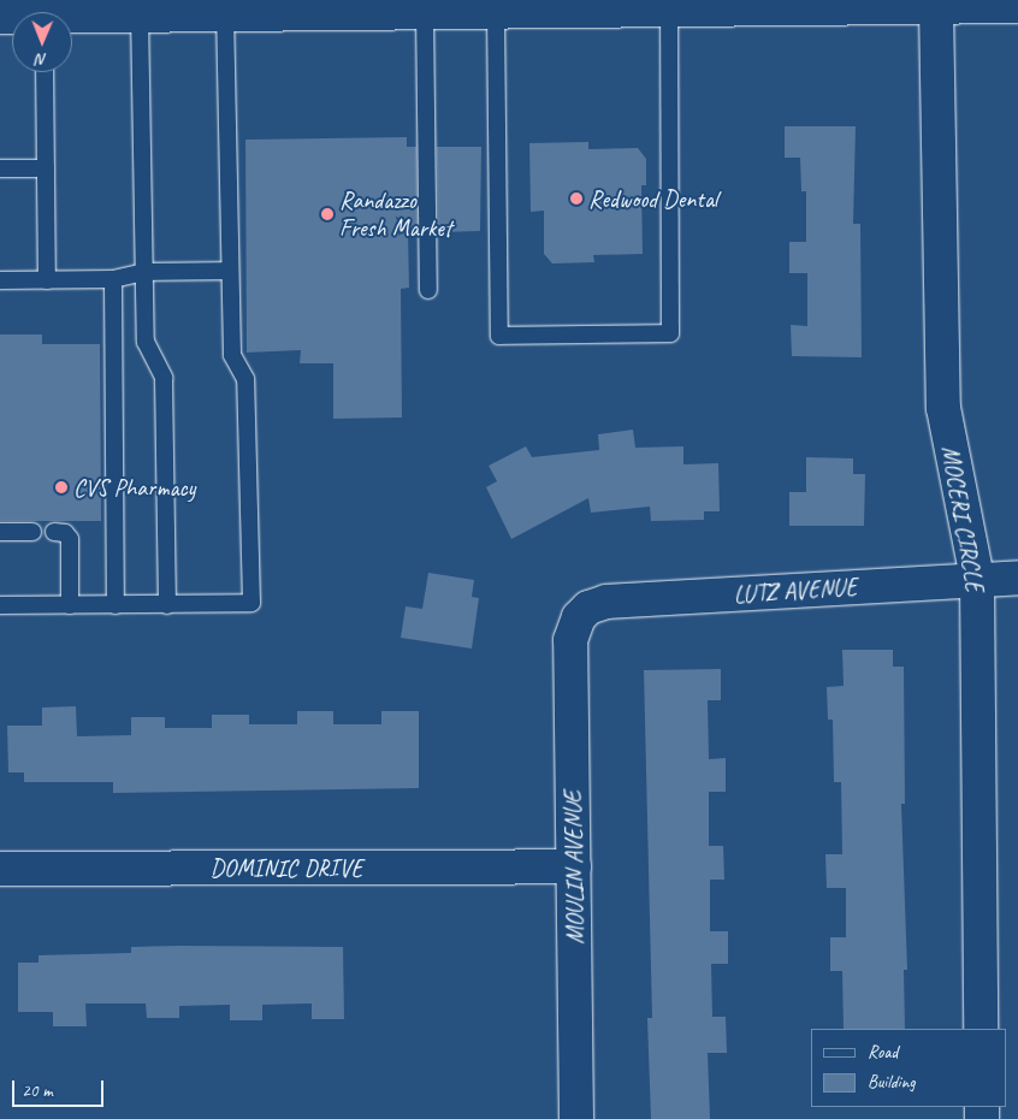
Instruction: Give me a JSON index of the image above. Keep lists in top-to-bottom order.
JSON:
{
  "streets": {
    "street": [
      "MOCERI CIRCLE",
      "LUTZ AVENUE",
      "DOMINIC DRIVE",
      "MOULIN AVENUE"
    ]
  },
  "crossings": [
    ["MOCERI CIRCLE", "LUTZ AVENUE"],
    ["LUTZ AVENUE", "MOULIN AVENUE"],
    ["DOMINIC DRIVE", "MOULIN AVENUE"]
  ],
  "places": ["Redwood Dental", "Randazzo Fresh Market", "CVS Pharmacy"],
  "legend": ["Road", "Building"],
  "scale_bar": "20 m",
  "north": "bottom"
}
